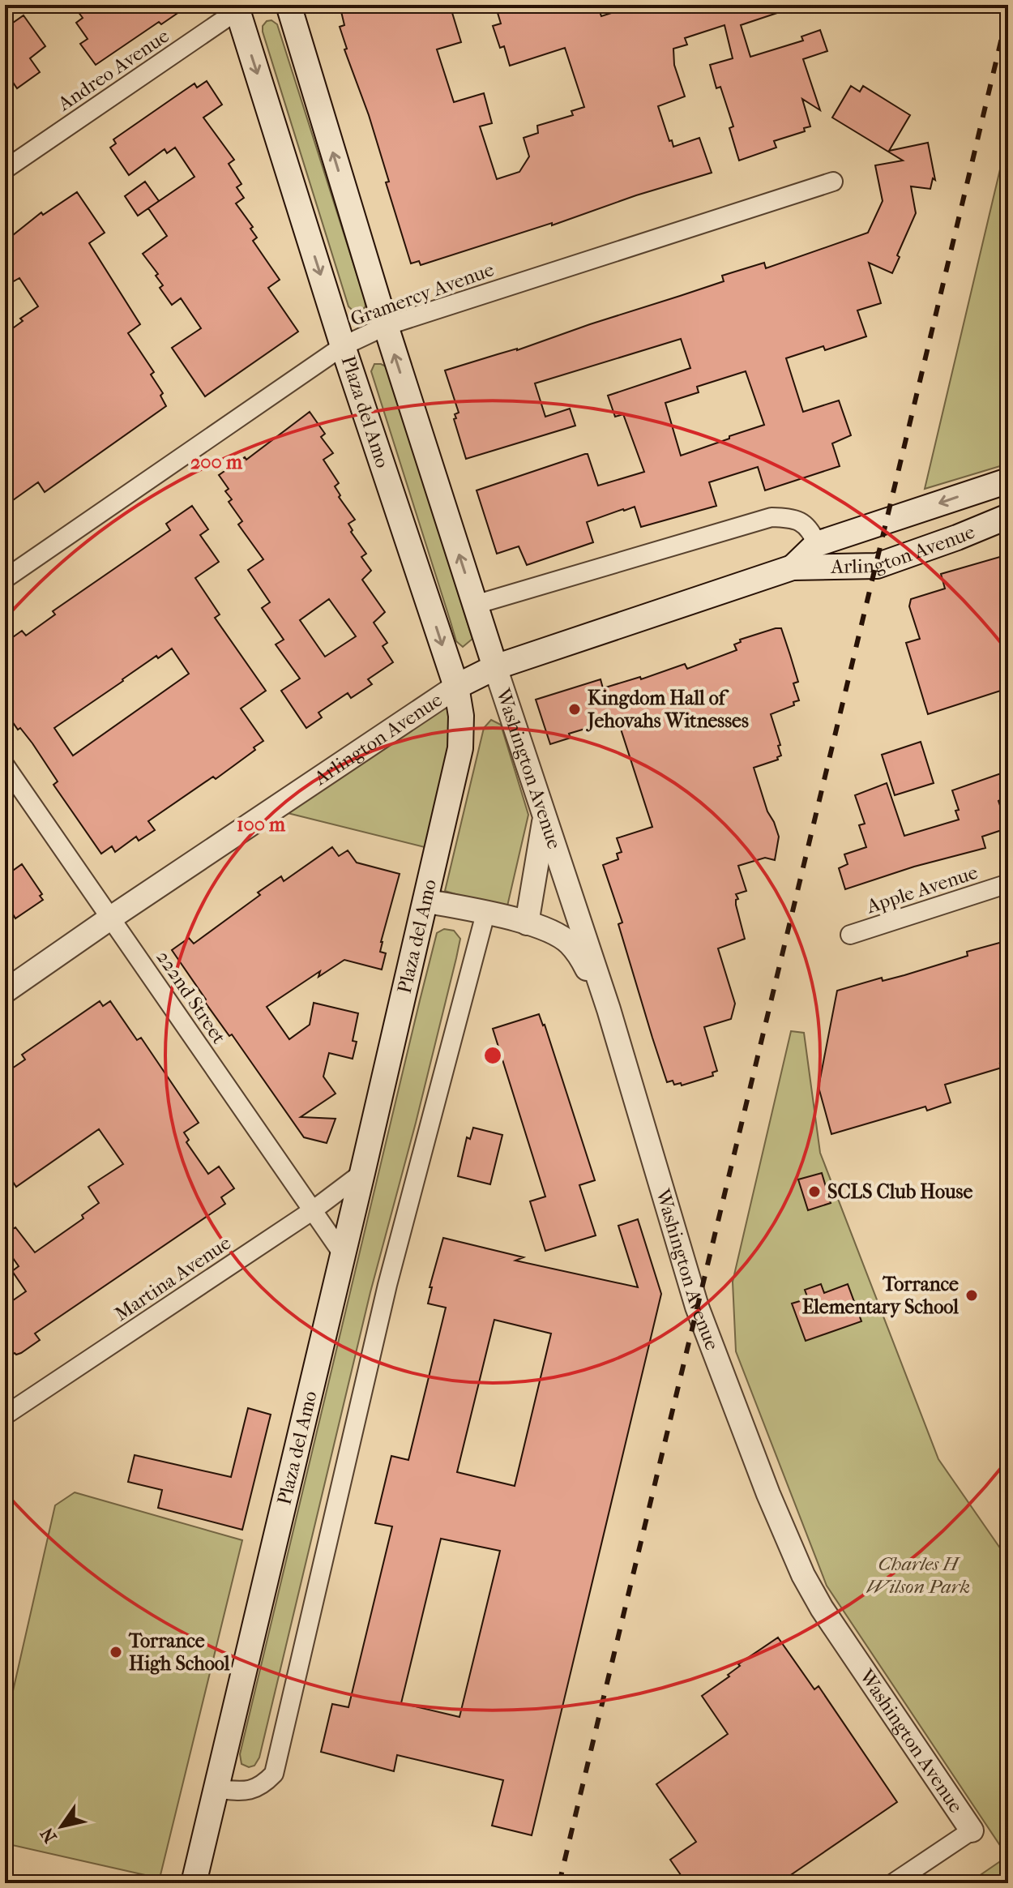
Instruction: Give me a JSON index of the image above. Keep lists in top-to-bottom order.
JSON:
{
  "streets": {
    "main road": ["Plaza del Amo", "Arlington Avenue"],
    "street": [
      "Andreo Avenue",
      "Gramercy Avenue",
      "Washington Avenue",
      "Apple Avenue",
      "222nd Street",
      "Martina Avenue"
    ]
  },
  "crossings": [
    ["Andreo Avenue", "Plaza del Amo"],
    ["Gramercy Avenue", "Plaza del Amo"],
    ["Plaza del Amo", "Arlington Avenue"],
    ["Plaza del Amo", "222nd Street"],
    ["Plaza del Amo", "Martina Avenue"],
    ["Arlington Avenue", "Washington Avenue"],
    ["Arlington Avenue", "222nd Street"],
    ["222nd Street", "Martina Avenue"]
  ],
  "parks": ["Charles H Wilson Park"],
  "places": [
    "Kingdom Hall of Jehovahs Witnesses",
    "SCLS Club House",
    "Torrance Elementary School",
    "Torrance High School"
  ],
  "north": "bottom left",
  "rings": ["200 m", "100 m"]
}
